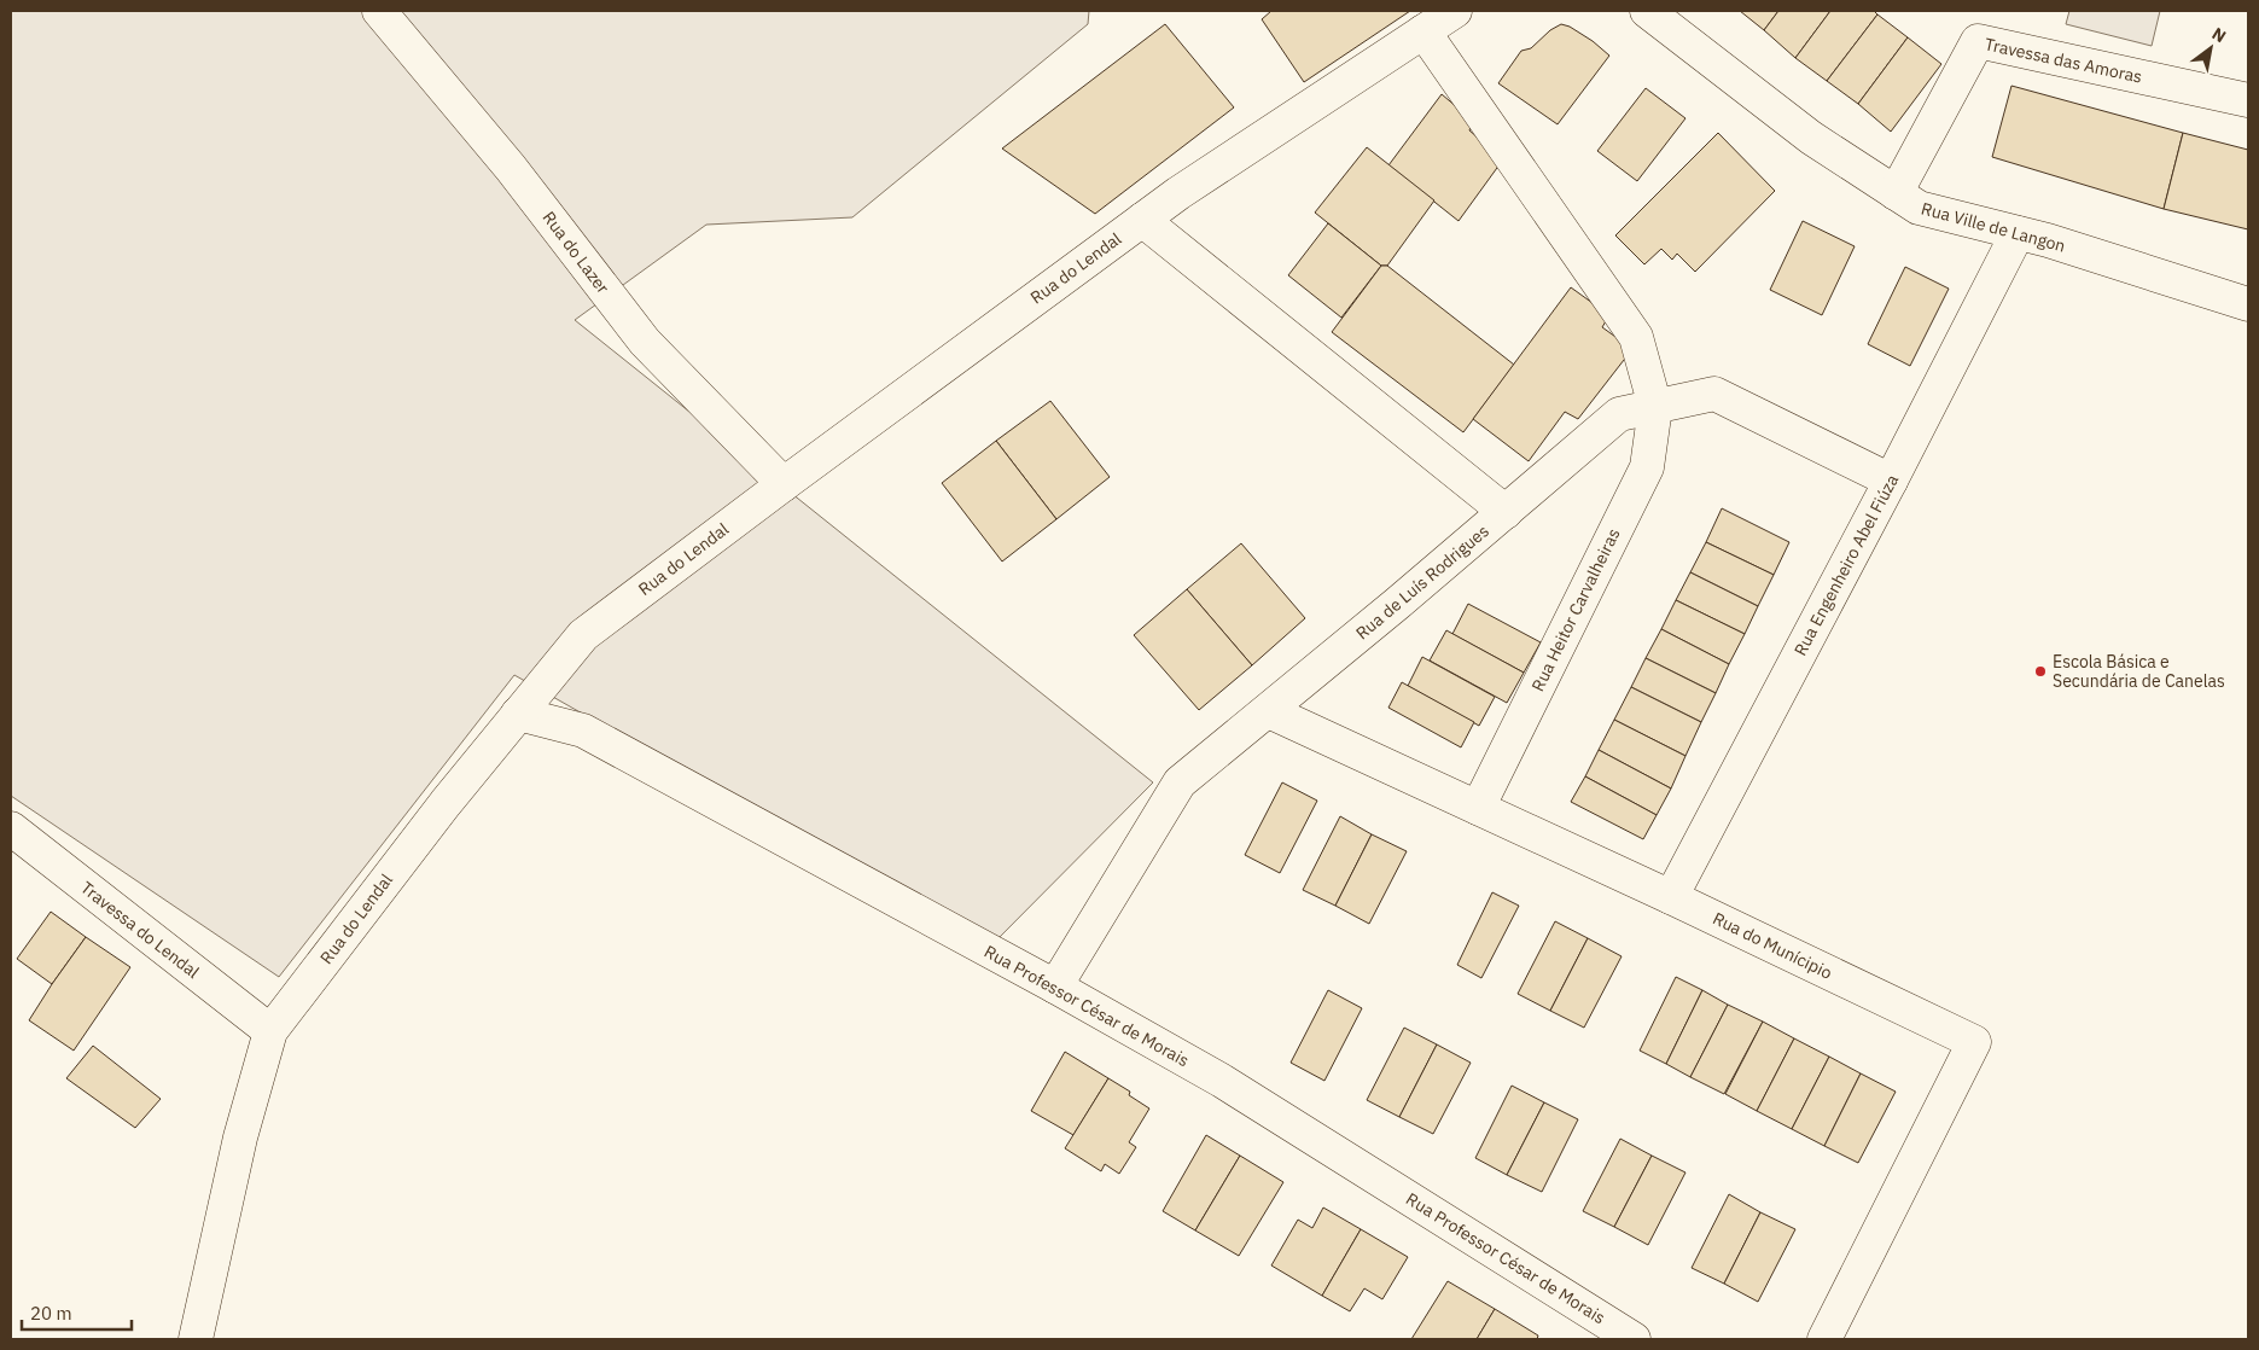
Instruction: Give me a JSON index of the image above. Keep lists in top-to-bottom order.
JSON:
{
  "streets": {
    "street": [
      "Travessa das Amoras",
      "Rua Ville de Langon",
      "Rua do Lazer",
      "Rua do Lendal",
      "Rua Engenheiro Abel Fiúza",
      "Rua de Luís Rodrigues",
      "Rua Heitor Carvalheiras",
      "Travessa do Lendal",
      "Rua do Munícipio",
      "Rua Professor César de Morais"
    ]
  },
  "crossings": [
    ["Travessa das Amoras", "Rua Ville de Langon"],
    ["Rua Ville de Langon", "Rua Engenheiro Abel Fiúza"],
    ["Rua do Lazer", "Rua do Lendal"],
    ["Rua do Lendal", "Travessa do Lendal"],
    ["Rua do Lendal", "Rua Professor César de Morais"],
    ["Rua Engenheiro Abel Fiúza", "Rua de Luís Rodrigues"],
    ["Rua Engenheiro Abel Fiúza", "Rua do Munícipio"],
    ["Rua de Luís Rodrigues", "Rua Heitor Carvalheiras"],
    ["Rua de Luís Rodrigues", "Rua do Munícipio"],
    ["Rua de Luís Rodrigues", "Rua Professor César de Morais"],
    ["Rua Heitor Carvalheiras", "Rua do Munícipio"]
  ],
  "places": ["Escola Básica e Secundária de Canelas"],
  "scale_bar": "20 m",
  "north": "top right"
}
